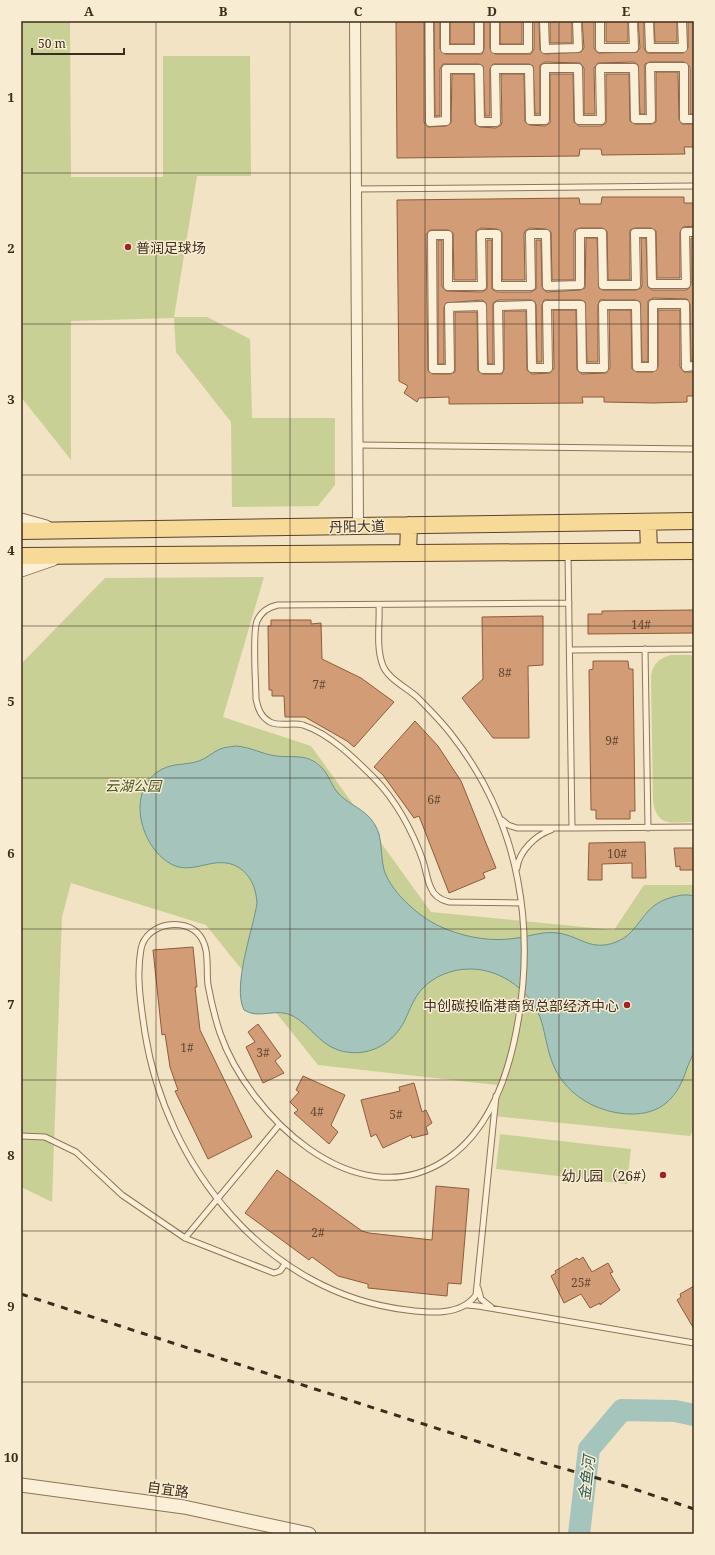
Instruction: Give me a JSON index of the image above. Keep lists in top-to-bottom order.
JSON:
{
  "streets": {
    "main road": ["丹阳大道"],
    "street": ["自宜路"]
  },
  "water": ["金鱼河"],
  "parks": ["云湖公园"],
  "places": ["普润足球场", "中创碳投临港商贸总部经济中心", "幼儿园（26#）"],
  "house_numbers": [
    "14#",
    "8#",
    "7#",
    "9#",
    "6#",
    "10#",
    "1#",
    "3#",
    "4#",
    "5#",
    "2#",
    "25#"
  ],
  "scale_bar": "50 m",
  "grid": {
    "columns": [
      "A",
      "B",
      "C",
      "D",
      "E"
    ],
    "rows": [
      "1",
      "2",
      "3",
      "4",
      "5",
      "6",
      "7",
      "8",
      "9",
      "10"
    ]
  }
}
